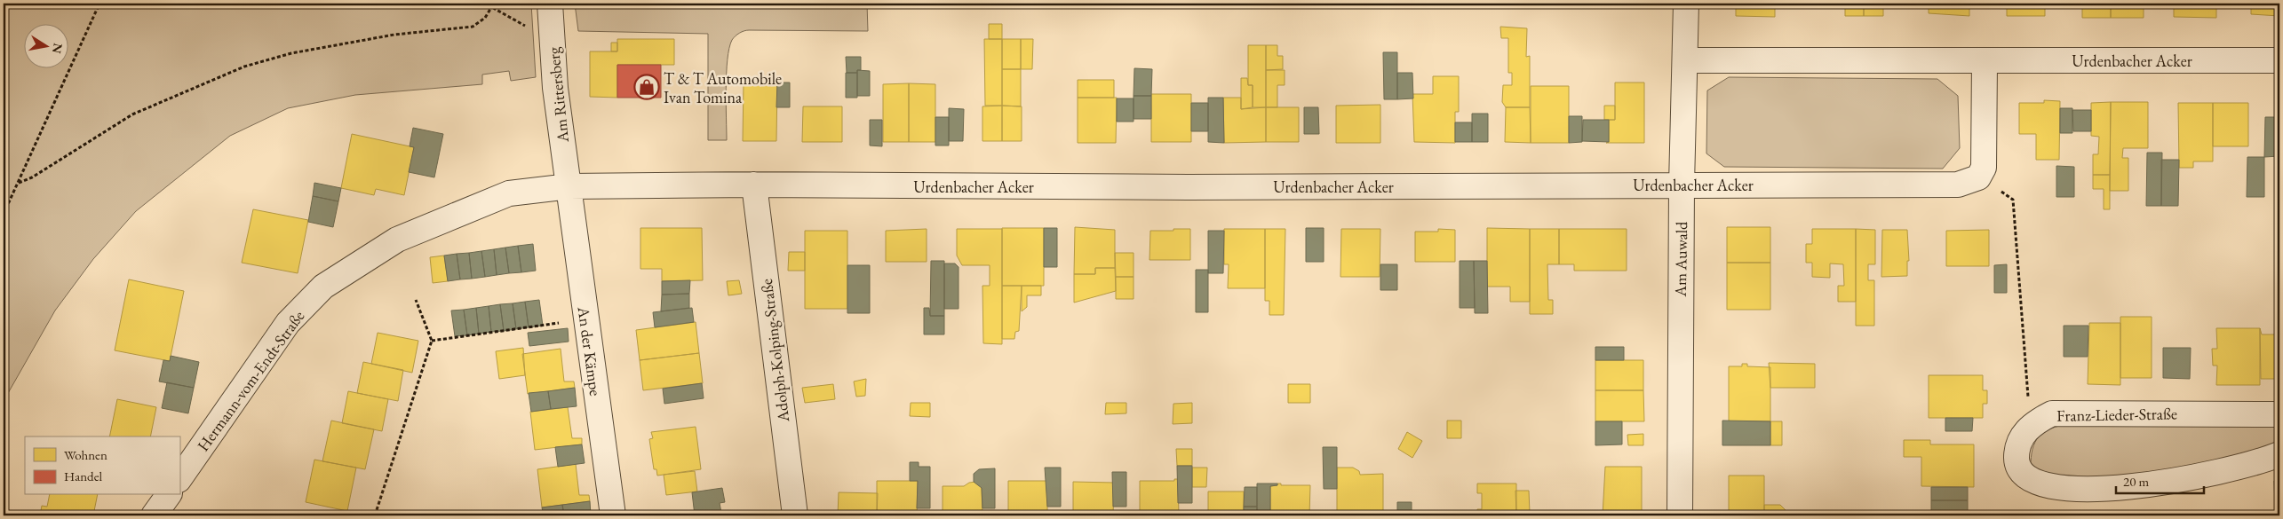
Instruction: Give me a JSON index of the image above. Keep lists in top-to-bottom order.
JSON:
{
  "streets": {
    "street": [
      "Urdenbacher Acker",
      "Am Rittersberg",
      "Am Auwald",
      "Adolph-Kolping-Straße",
      "An der Kämpe",
      "Hermann-vom-Endt-Straße",
      "Franz-Lieder-Straße"
    ]
  },
  "crossings": [
    ["Urdenbacher Acker", "Am Rittersberg"],
    ["Urdenbacher Acker", "Am Auwald"],
    ["Urdenbacher Acker", "Adolph-Kolping-Straße"],
    ["Urdenbacher Acker", "An der Kämpe"],
    ["Urdenbacher Acker", "Hermann-vom-Endt-Straße"],
    ["Am Rittersberg", "An der Kämpe"],
    ["Am Rittersberg", "Hermann-vom-Endt-Straße"],
    ["An der Kämpe", "Hermann-vom-Endt-Straße"]
  ],
  "places": {
    "shop": ["T & T Automobile Ivan Tomina"]
  },
  "legend": ["Wohnen", "Handel"],
  "scale_bar": "20 m",
  "north": "right"
}
